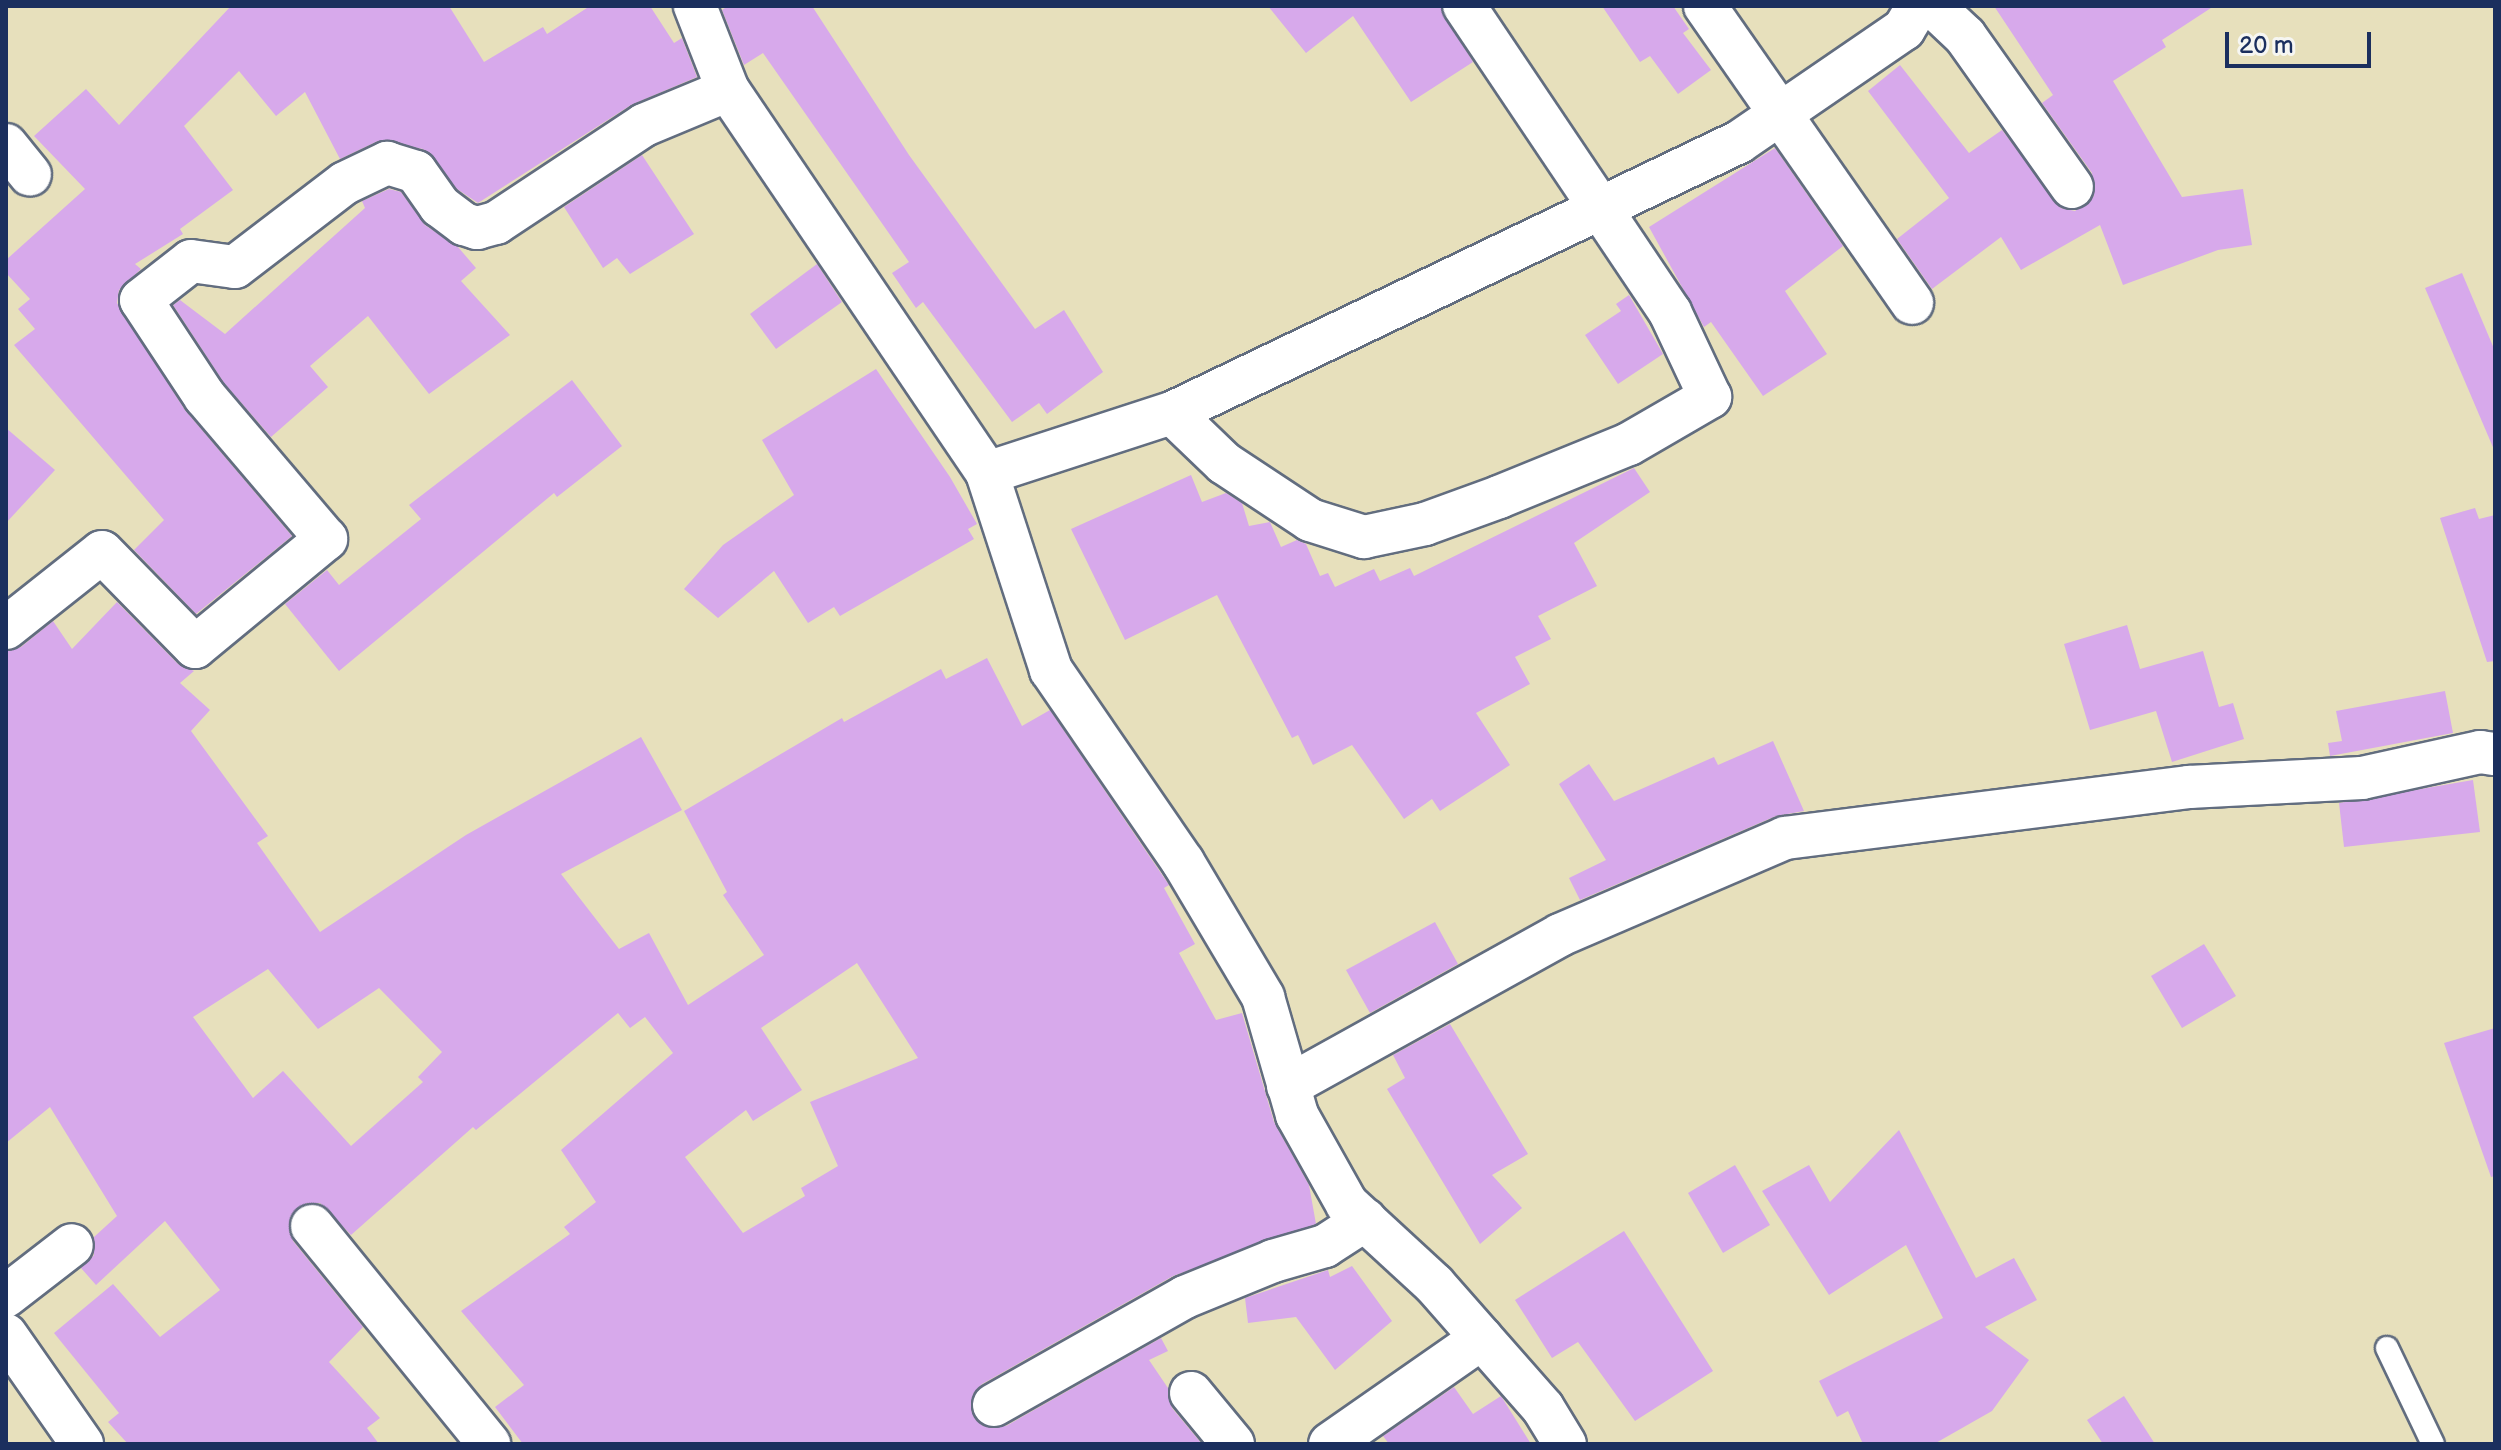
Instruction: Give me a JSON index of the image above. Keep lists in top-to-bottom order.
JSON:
{
  "scale_bar": "20 m"
}
